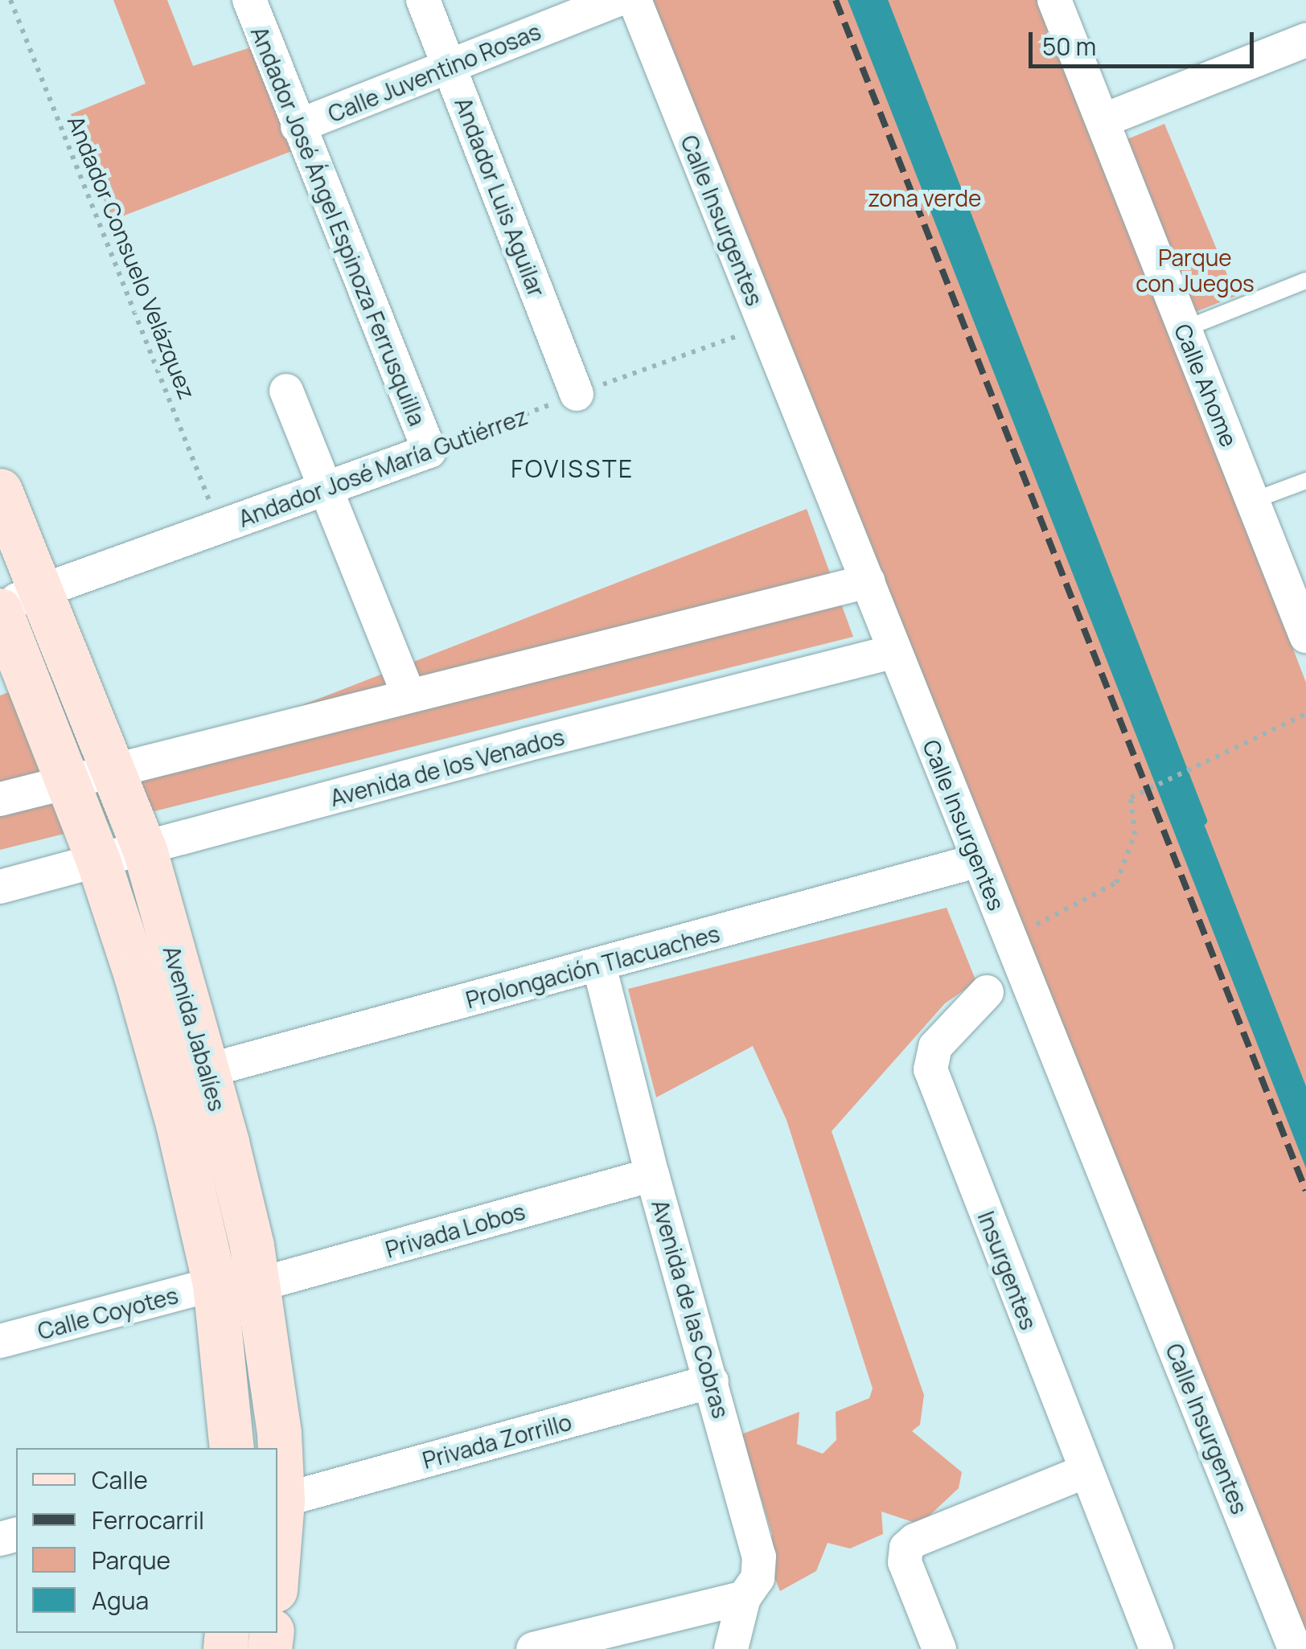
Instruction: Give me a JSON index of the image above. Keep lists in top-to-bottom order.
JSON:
{
  "streets": {
    "street": [
      "Calle Juventino Rosas",
      "Andador Luis Aguilar",
      "Calle Insurgentes",
      "Andador José Ángel Espinoza Ferrusquilla",
      "Calle Ahome",
      "Andador José María Gutiérrez",
      "Avenida de los Venados",
      "Prolongación Tlacuaches",
      "Avenida Jabalíes",
      "Privada Lobos",
      "Insurgentes",
      "Avenida de las Cobras",
      "Calle Coyotes",
      "Privada Zorrillo"
    ],
    "path": ["Andador Consuelo Velázquez"]
  },
  "crossings": [
    ["Calle Juventino Rosas", "Andador Luis Aguilar"],
    ["Calle Juventino Rosas", "Andador José Ángel Espinoza Ferrusquilla"],
    ["Andador Luis Aguilar", "Andador José María Gutiérrez"],
    ["Calle Insurgentes", "Andador José María Gutiérrez"],
    ["Calle Insurgentes", "Avenida de los Venados"],
    ["Calle Insurgentes", "Prolongación Tlacuaches"],
    ["Andador José Ángel Espinoza Ferrusquilla", "Andador José María Gutiérrez"],
    ["Andador Consuelo Velázquez", "Andador José María Gutiérrez"],
    ["Andador José María Gutiérrez", "Avenida Jabalíes"],
    ["Avenida de los Venados", "Avenida Jabalíes"],
    ["Prolongación Tlacuaches", "Avenida Jabalíes"],
    ["Prolongación Tlacuaches", "Avenida de las Cobras"],
    ["Avenida Jabalíes", "Privada Lobos"],
    ["Avenida Jabalíes", "Calle Coyotes"],
    ["Avenida Jabalíes", "Privada Zorrillo"],
    ["Privada Lobos", "Avenida de las Cobras"],
    ["Avenida de las Cobras", "Privada Zorrillo"]
  ],
  "districts": ["FOVISSTE"],
  "parks": ["zona verde", "Parque con Juegos"],
  "legend": [
    "Calle",
    "Ferrocarril",
    "Parque",
    "Agua"
  ],
  "scale_bar": "50 m"
}
